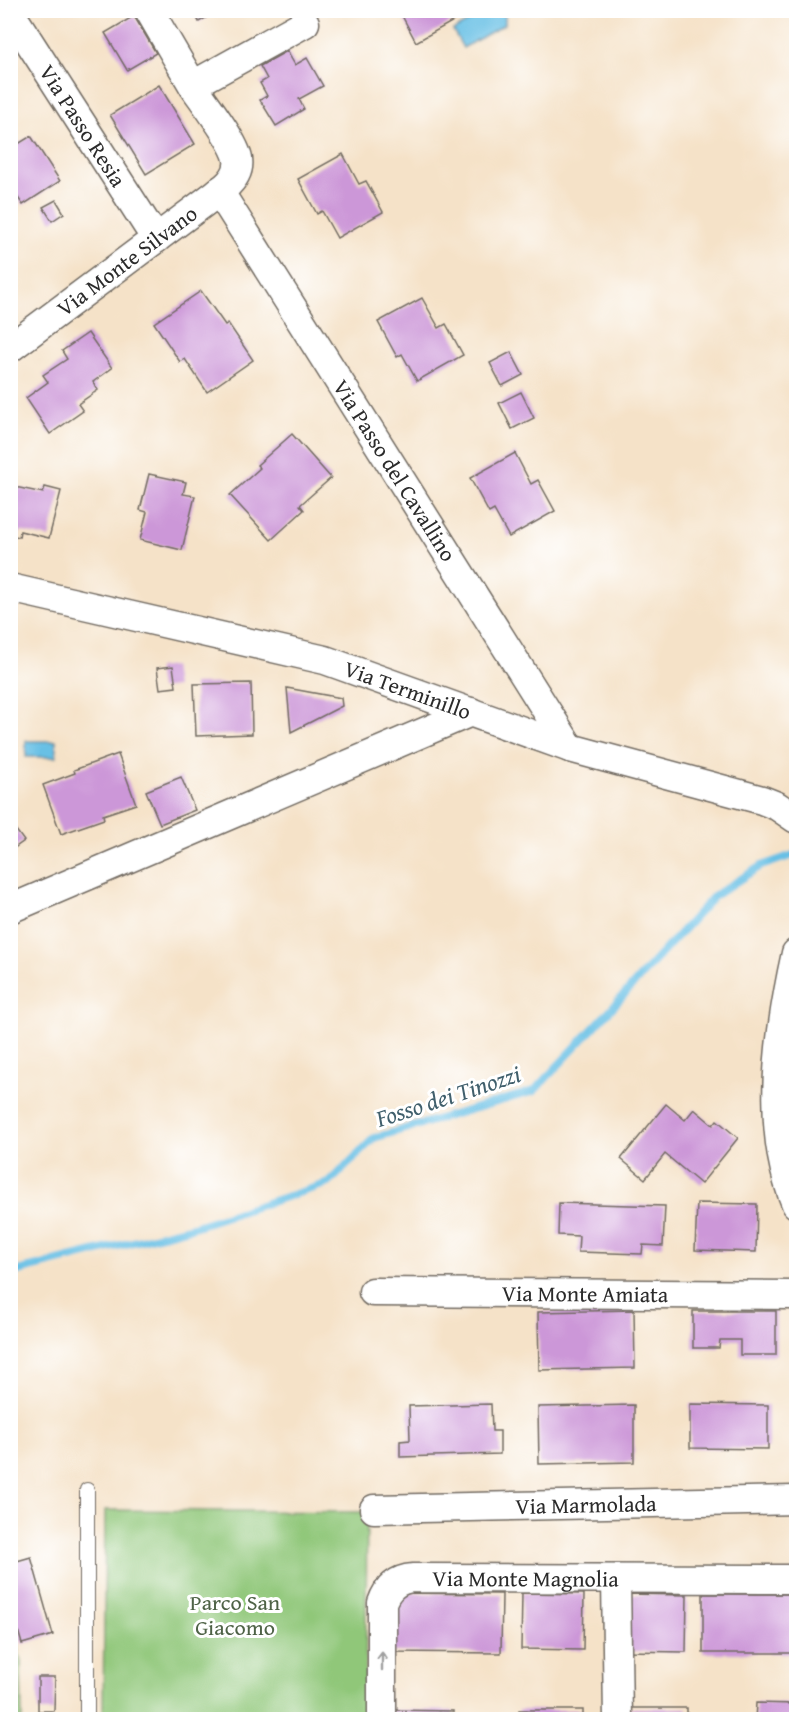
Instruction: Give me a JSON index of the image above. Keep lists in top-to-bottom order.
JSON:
{
  "streets": {
    "street": [
      "Via Passo Resia",
      "Via Monte Silvano",
      "Via Passo del Cavallino",
      "Via Terminillo",
      "Via Monte Amiata",
      "Via Marmolada",
      "Via Monte Magnolia"
    ]
  },
  "crossings": [
    ["Via Passo Resia", "Via Monte Silvano"],
    ["Via Monte Silvano", "Via Passo del Cavallino"],
    ["Via Passo del Cavallino", "Via Terminillo"]
  ],
  "water": ["Fosso dei Tinozzi"],
  "parks": ["Parco San Giacomo"]
}
